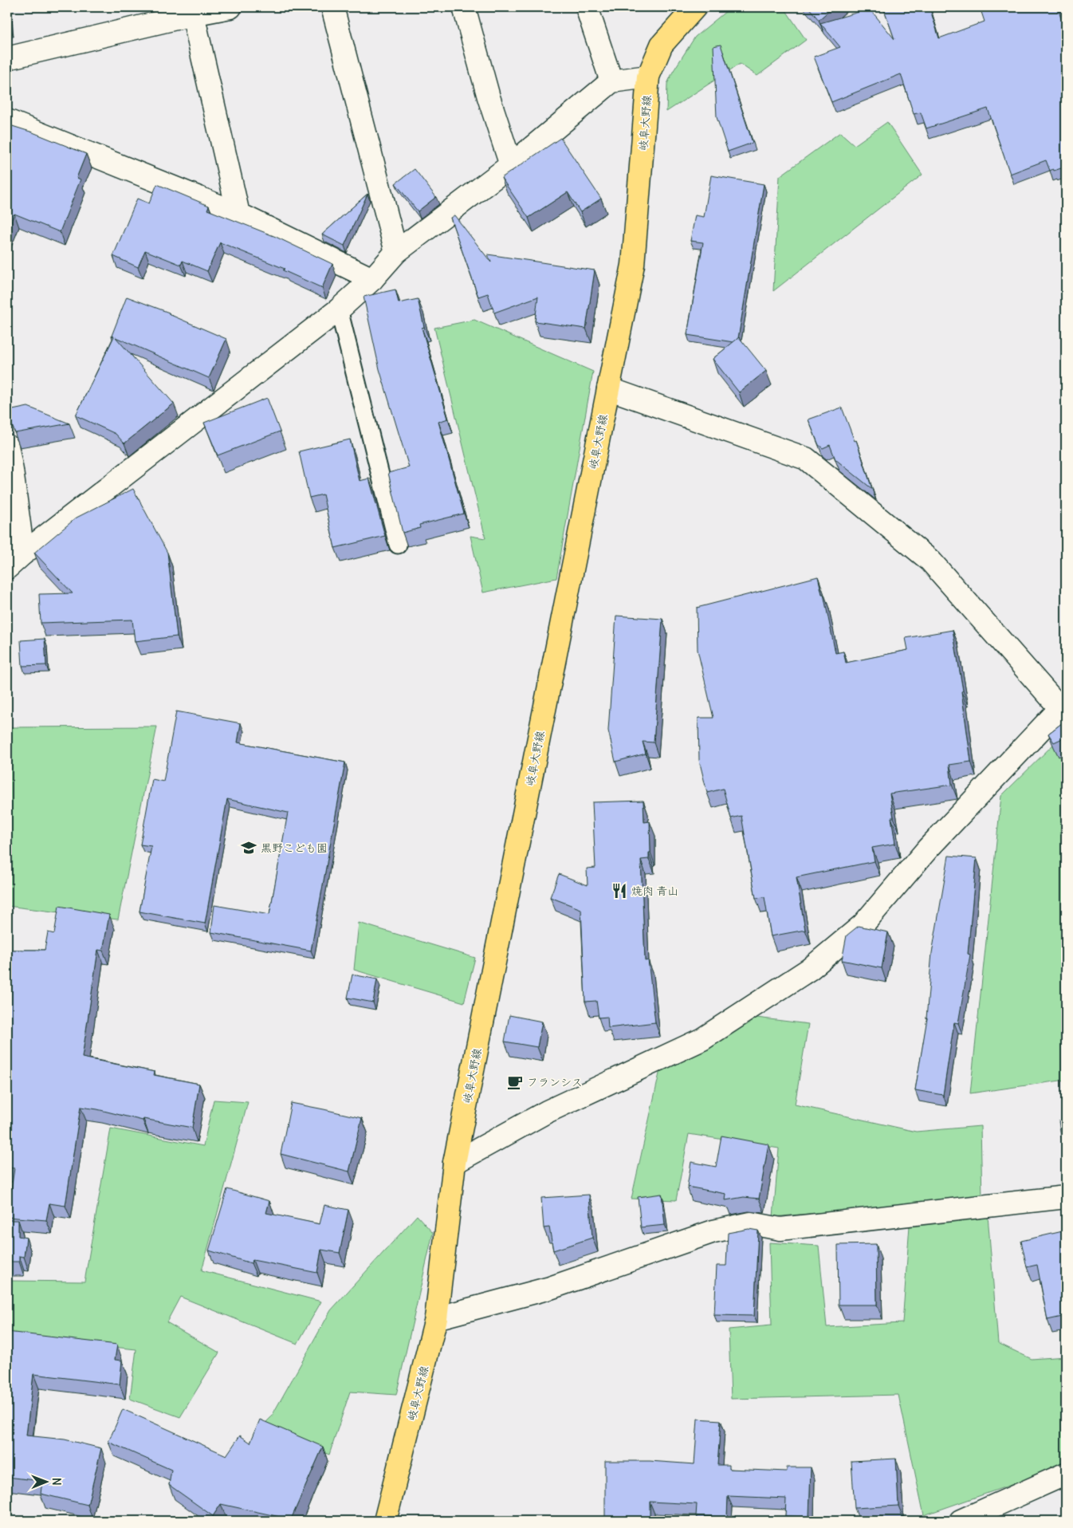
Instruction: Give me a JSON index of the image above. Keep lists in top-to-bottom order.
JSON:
{
  "streets": {
    "main road": ["岐阜大野線"]
  },
  "places": {
    "school or university": ["黒野こども園"],
    "restaurant": ["焼肉 青山"],
    "cafe": ["フランシス"]
  },
  "north": "right"
}
